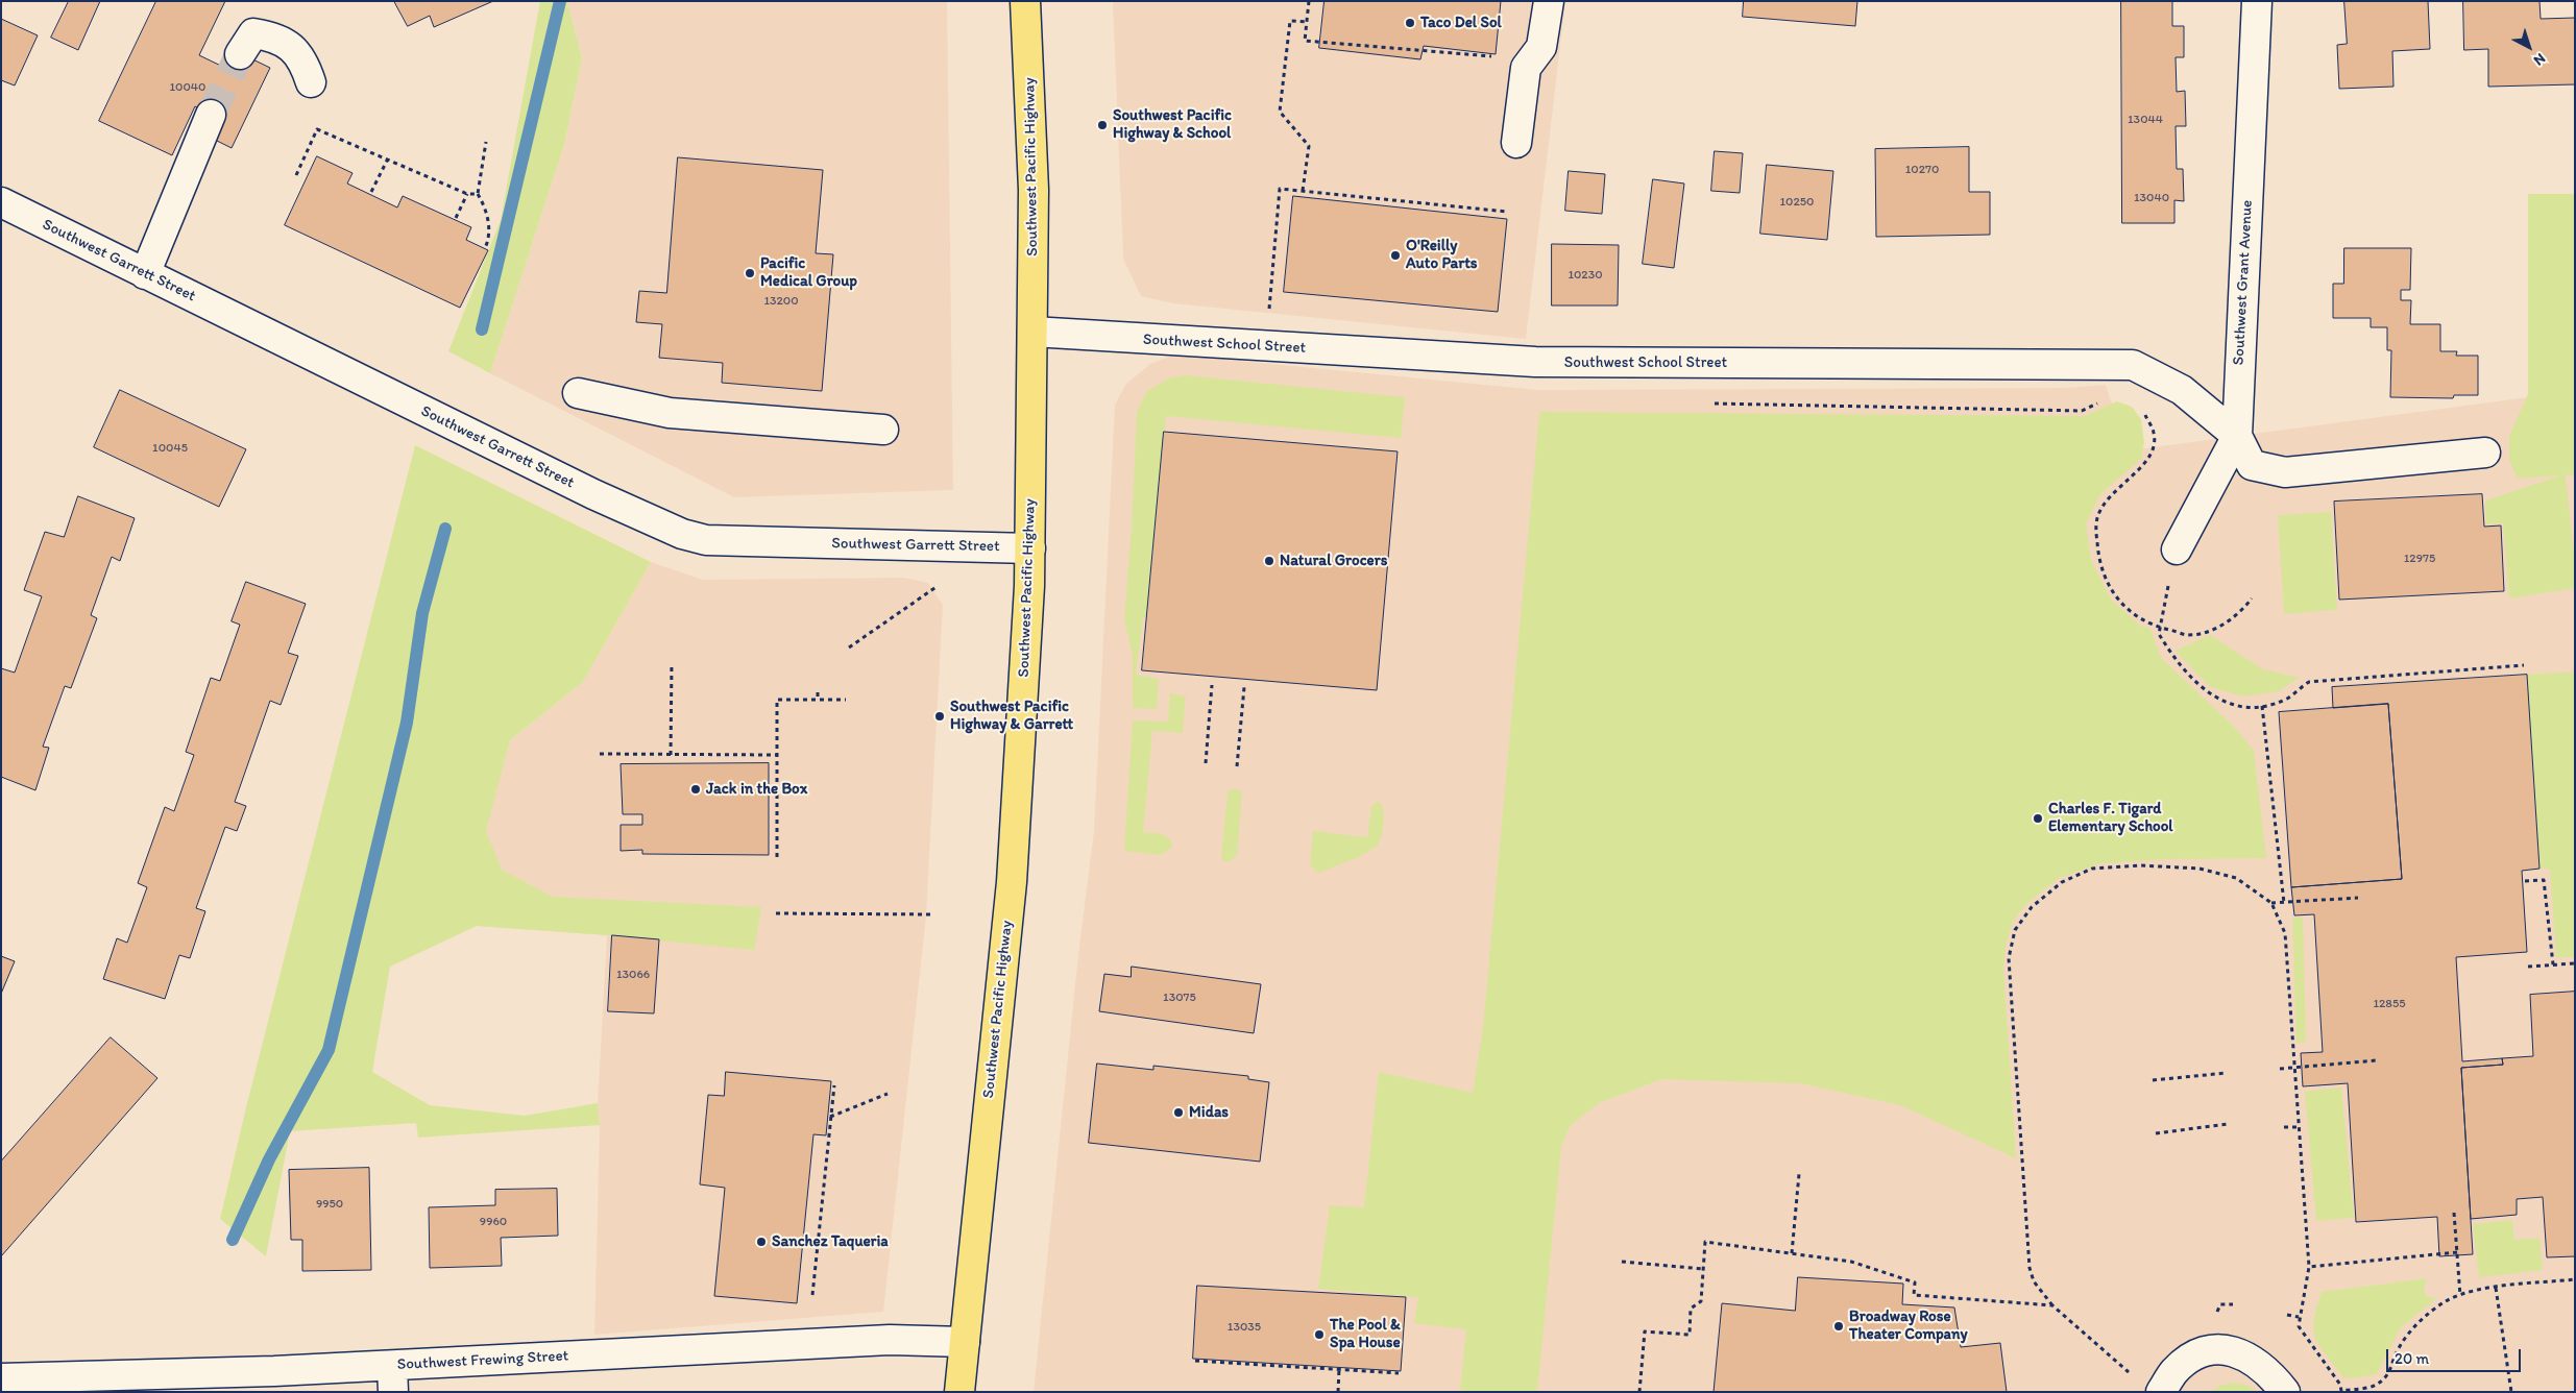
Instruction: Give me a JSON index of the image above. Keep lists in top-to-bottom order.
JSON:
{
  "streets": {
    "highway": ["Southwest Pacific Highway"],
    "street": [
      "Southwest Garrett Street",
      "Southwest Grant Avenue",
      "Southwest School Street",
      "Southwest Frewing Street"
    ]
  },
  "crossings": [
    ["Southwest Pacific Highway", "Southwest Garrett Street"],
    ["Southwest Pacific Highway", "Southwest School Street"],
    ["Southwest Pacific Highway", "Southwest Frewing Street"],
    ["Southwest Grant Avenue", "Southwest School Street"]
  ],
  "places": [
    "Taco Del Sol",
    "Southwest Pacific Highway & School",
    "O'Reilly Auto Parts",
    "Pacific Medical Group",
    "Natural Grocers",
    "Southwest Pacific Highway & Garrett",
    "Jack in the Box",
    "Charles F. Tigard Elementary School",
    "Midas",
    "Sanchez Taqueria",
    "Broadway Rose Theater Company",
    "The Pool & Spa House"
  ],
  "house_numbers": [
    "10040",
    "13044",
    "10270",
    "13040",
    "10250",
    "10230",
    "13200",
    "10045",
    "12975",
    "13066",
    "13075",
    "12855",
    "9950",
    "9960",
    "13035"
  ],
  "scale_bar": "20 m",
  "north": "bottom right"
}
